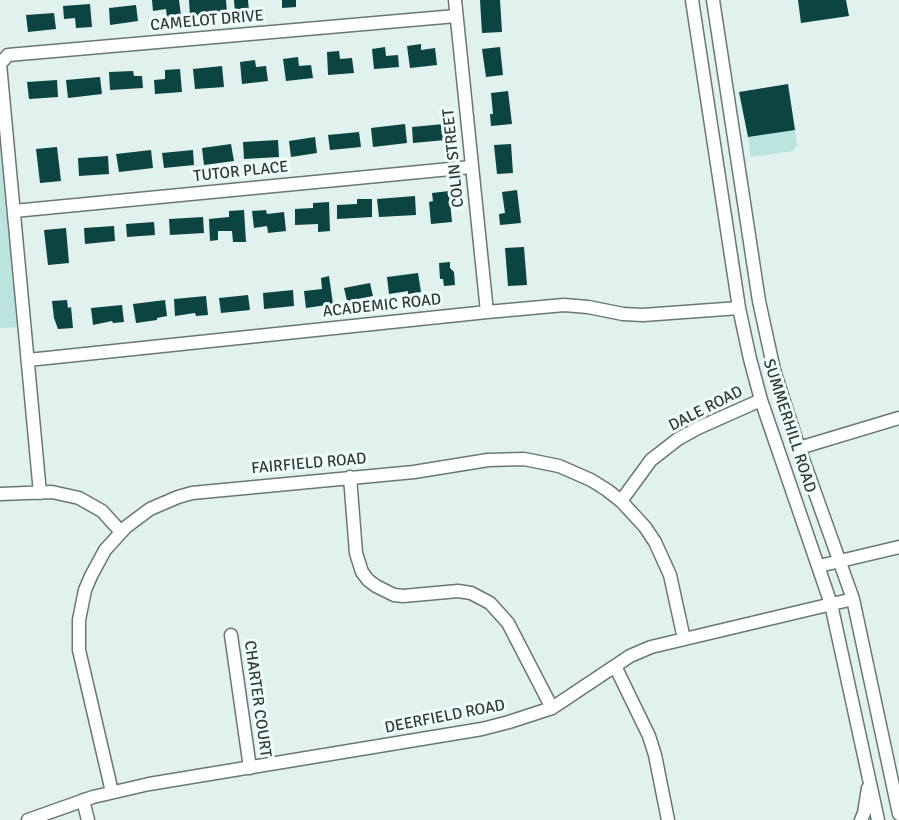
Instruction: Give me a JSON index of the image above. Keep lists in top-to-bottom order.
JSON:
{
  "streets": {
    "street": [
      "CAMELOT DRIVE",
      "COLIN STREET",
      "TUTOR PLACE",
      "ACADEMIC ROAD",
      "DALE ROAD",
      "SUMMERHILL ROAD",
      "FAIRFIELD ROAD",
      "CHARTER COURT",
      "DEERFIELD ROAD"
    ]
  },
  "crossings": [
    ["CAMELOT DRIVE", "COLIN STREET"],
    ["COLIN STREET", "TUTOR PLACE"],
    ["COLIN STREET", "ACADEMIC ROAD"],
    ["ACADEMIC ROAD", "SUMMERHILL ROAD"],
    ["DALE ROAD", "SUMMERHILL ROAD"],
    ["DALE ROAD", "FAIRFIELD ROAD"],
    ["SUMMERHILL ROAD", "DEERFIELD ROAD"],
    ["FAIRFIELD ROAD", "DEERFIELD ROAD"],
    ["CHARTER COURT", "DEERFIELD ROAD"]
  ]
}
